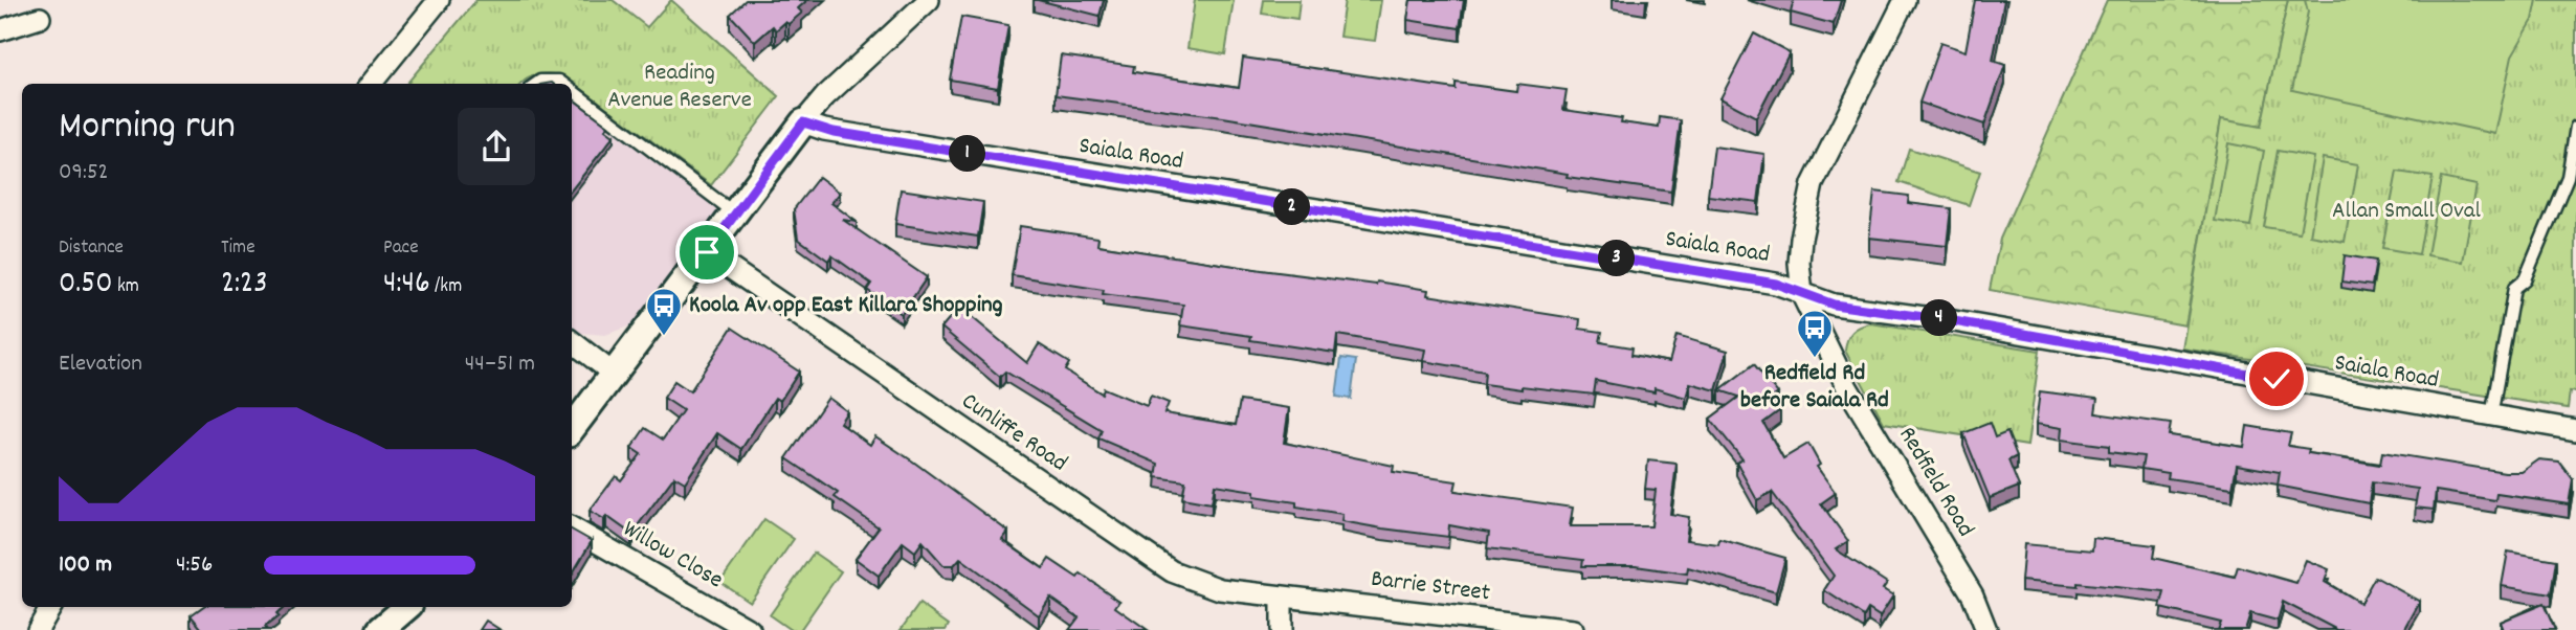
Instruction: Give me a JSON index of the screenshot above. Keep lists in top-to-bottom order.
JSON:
{
  "streets": {
    "street": [
      "Saiala Road",
      "Cunliffe Road",
      "Redfield Road",
      "Willow Close",
      "Barrie Street"
    ]
  },
  "crossings": [
    ["Saiala Road", "Redfield Road"],
    ["Cunliffe Road", "Barrie Street"]
  ],
  "parks": ["Reading Avenue Reserve", "Allan Small Oval"],
  "places": {
    "bus stop": ["Koola Av opp East Killara Shopping", "Redfield Rd before Saiala Rd"]
  },
  "page": {
    "heading": ["Morning run", "09:52"],
    "pins": [
      "1",
      "2",
      "3",
      "4"
    ],
    "stats": [
      ["Distance", "0.50 km"],
      ["Time", "2:23"],
      ["Pace", "4:46 /km"]
    ],
    "chart": ["Elevation", "44–51 m"],
    "list": [
      {
        "name": "100 m",
        "note": "4:56"
      }
    ]
  }
}
